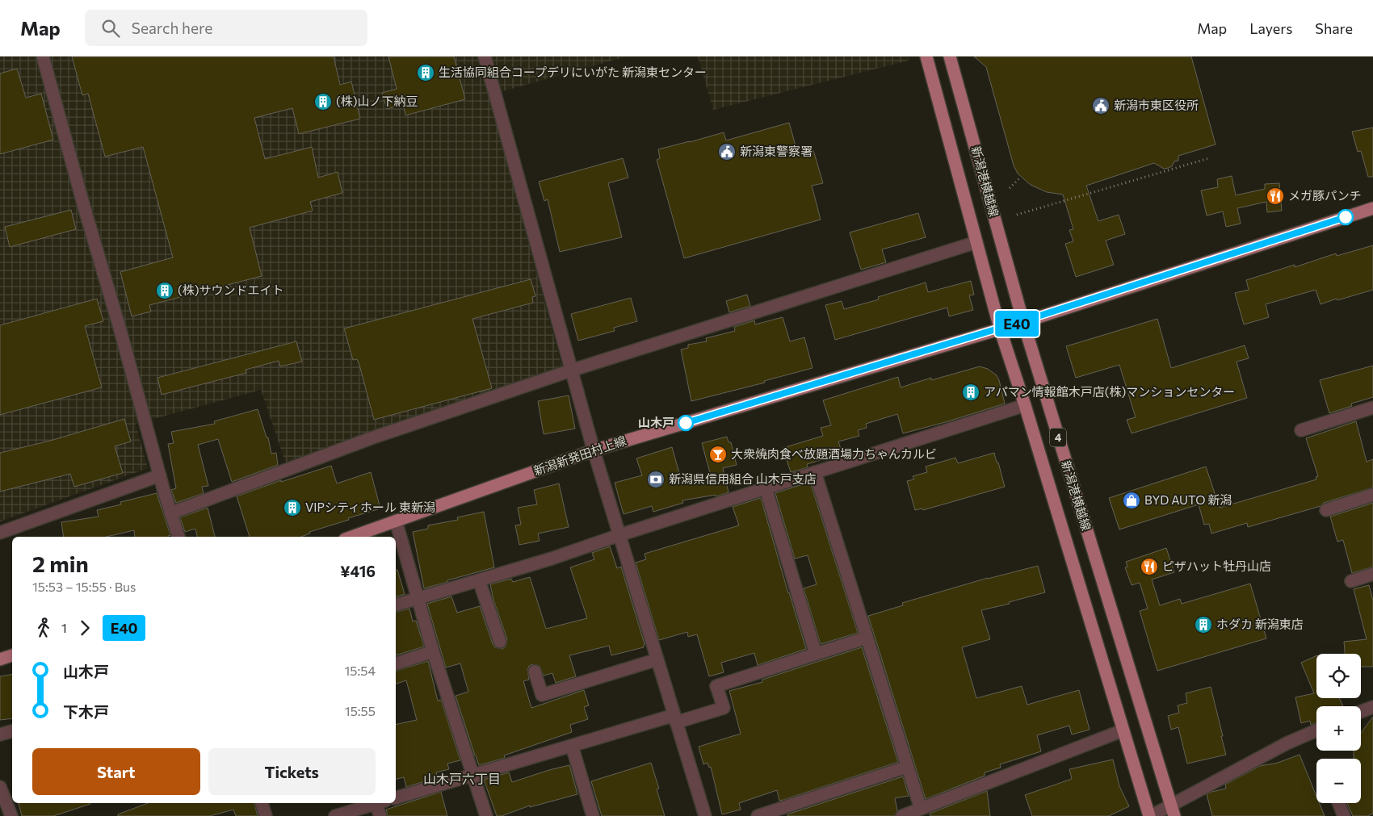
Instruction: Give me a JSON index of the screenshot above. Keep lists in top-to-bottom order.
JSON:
{
  "streets": {
    "main road": ["新潟港横越線", "4", "新潟新発田村上線"]
  },
  "crossings": [
    ["新潟港横越線", "新潟新発田村上線"]
  ],
  "districts": ["山木戸六丁目"],
  "places": {
    "building": [
      "生活協同組合コープデリにいがた 新潟東センター",
      "(株)山ノ下納豆",
      "(株)サウンドエイト",
      "アパマン情報館木戸店(株)マンションセンター",
      "VIPシティホール 東新潟",
      "ホダカ 新潟東店"
    ],
    "public building": ["新潟市東区役所", "新潟東警察署"],
    "restaurant": ["メガ豚パンチ", "ピザハット牡丹山店"],
    "other": ["山木戸"],
    "bar": ["大衆焼肉食べ放題酒場力ちゃんカルビ"],
    "bank": ["新潟県信用組合 山木戸支店"],
    "shop": ["BYD AUTO 新潟"]
  },
  "lines": ["bus line E40"],
  "page": {
    "header": "Map",
    "search": "Search here",
    "nav": ["Map", "Layers", "Share"],
    "on_map": "E40",
    "heading": ["2 min", "15:53 – 15:55 · Bus", "¥416"],
    "legs": ["1", "E40"],
    "list": [
      {
        "name": "山木戸",
        "value": "15:54"
      },
      {
        "name": "下木戸",
        "value": "15:55"
      }
    ],
    "map_buttons": ["+", "−"],
    "buttons": ["Start", "Tickets"]
  }
}
